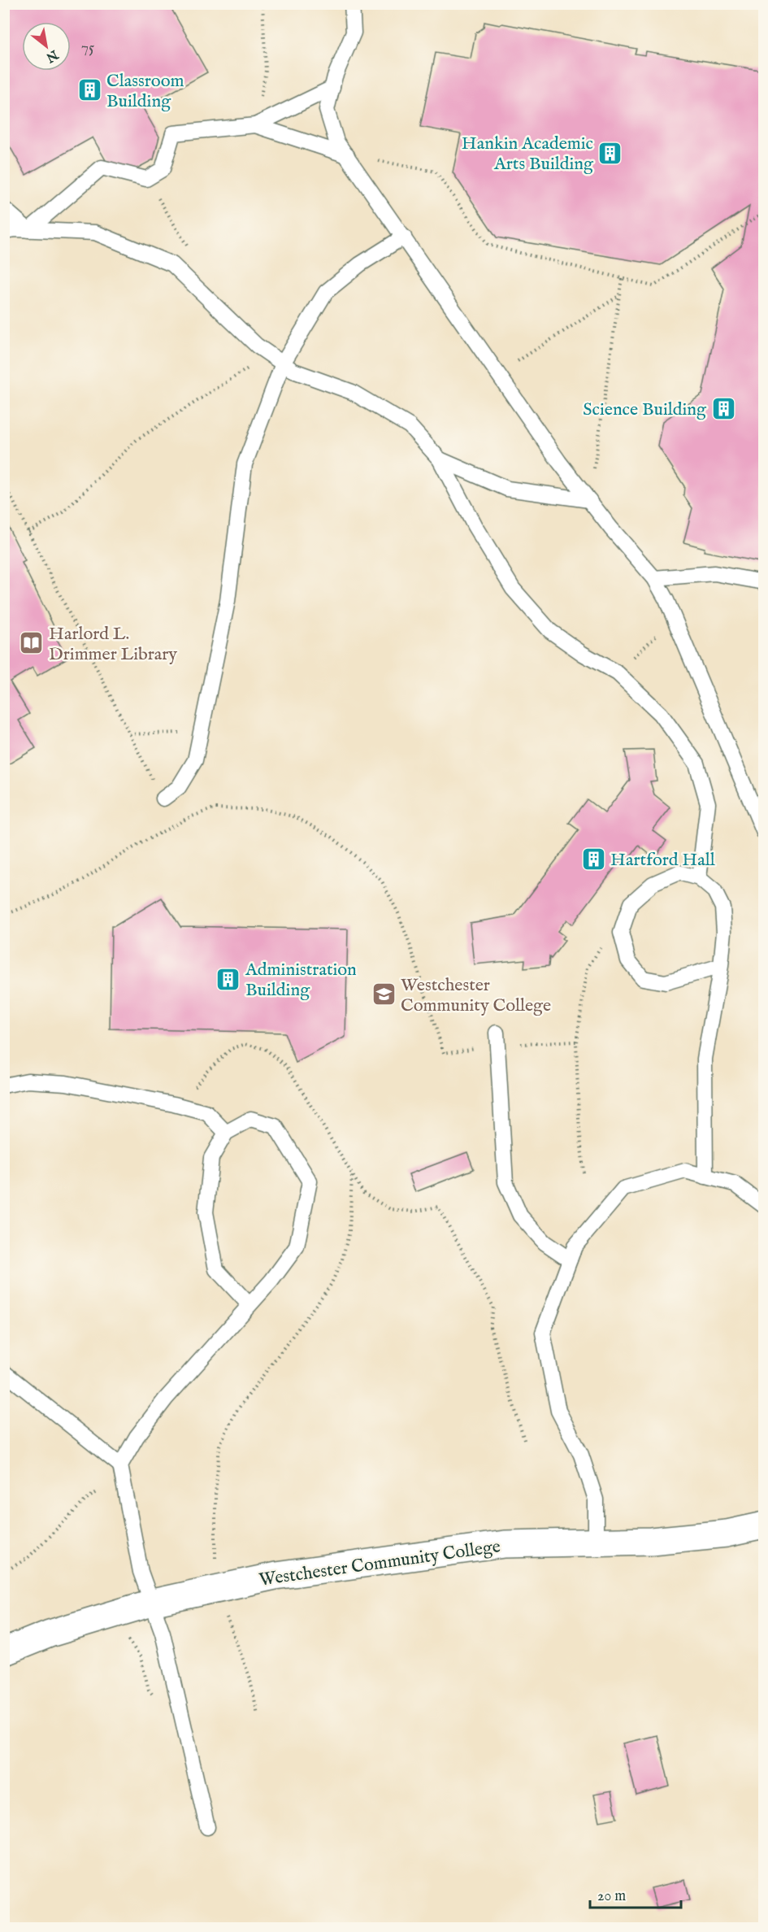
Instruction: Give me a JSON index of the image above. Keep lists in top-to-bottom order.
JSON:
{
  "streets": {
    "street": ["Westchester Community College"]
  },
  "places": {
    "building": [
      "Classroom Building",
      "Hankin Academic Arts Building",
      "Science Building",
      "Hartford Hall",
      "Administration Building"
    ],
    "library": ["Harlord L. Drimmer Library"],
    "school or university": ["Westchester Community College"]
  },
  "house_numbers": ["75"],
  "scale_bar": "20 m",
  "north": "bottom right"
}
